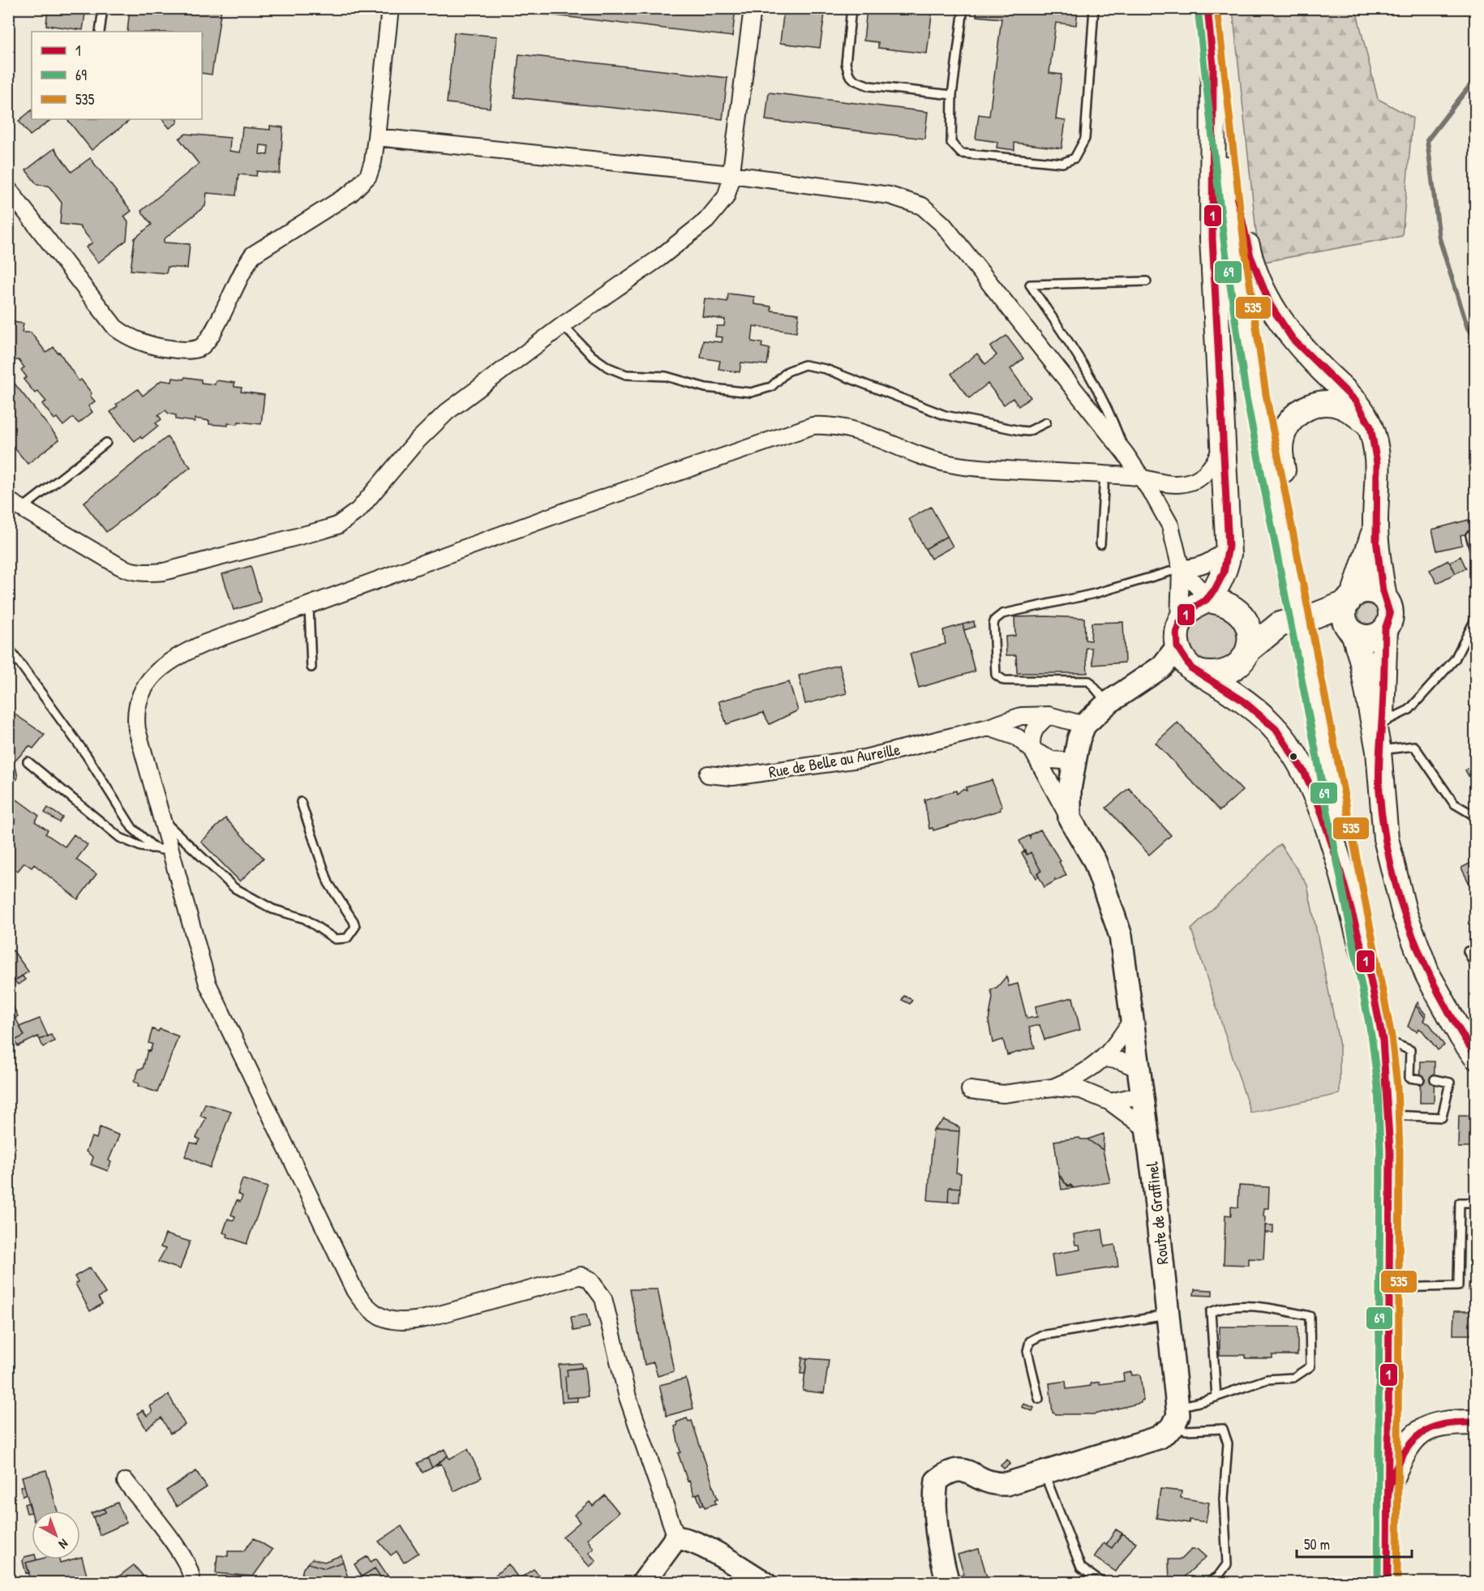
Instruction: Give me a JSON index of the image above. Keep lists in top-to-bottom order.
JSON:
{
  "streets": {
    "street": ["Rue de Belle au Aureille", "Route de Graffinel"]
  },
  "lines": ["transit line 1", "transit line 535", "transit line 69"],
  "legend": ["1", "69", "535"],
  "scale_bar": "50 m",
  "north": "bottom right"
}
